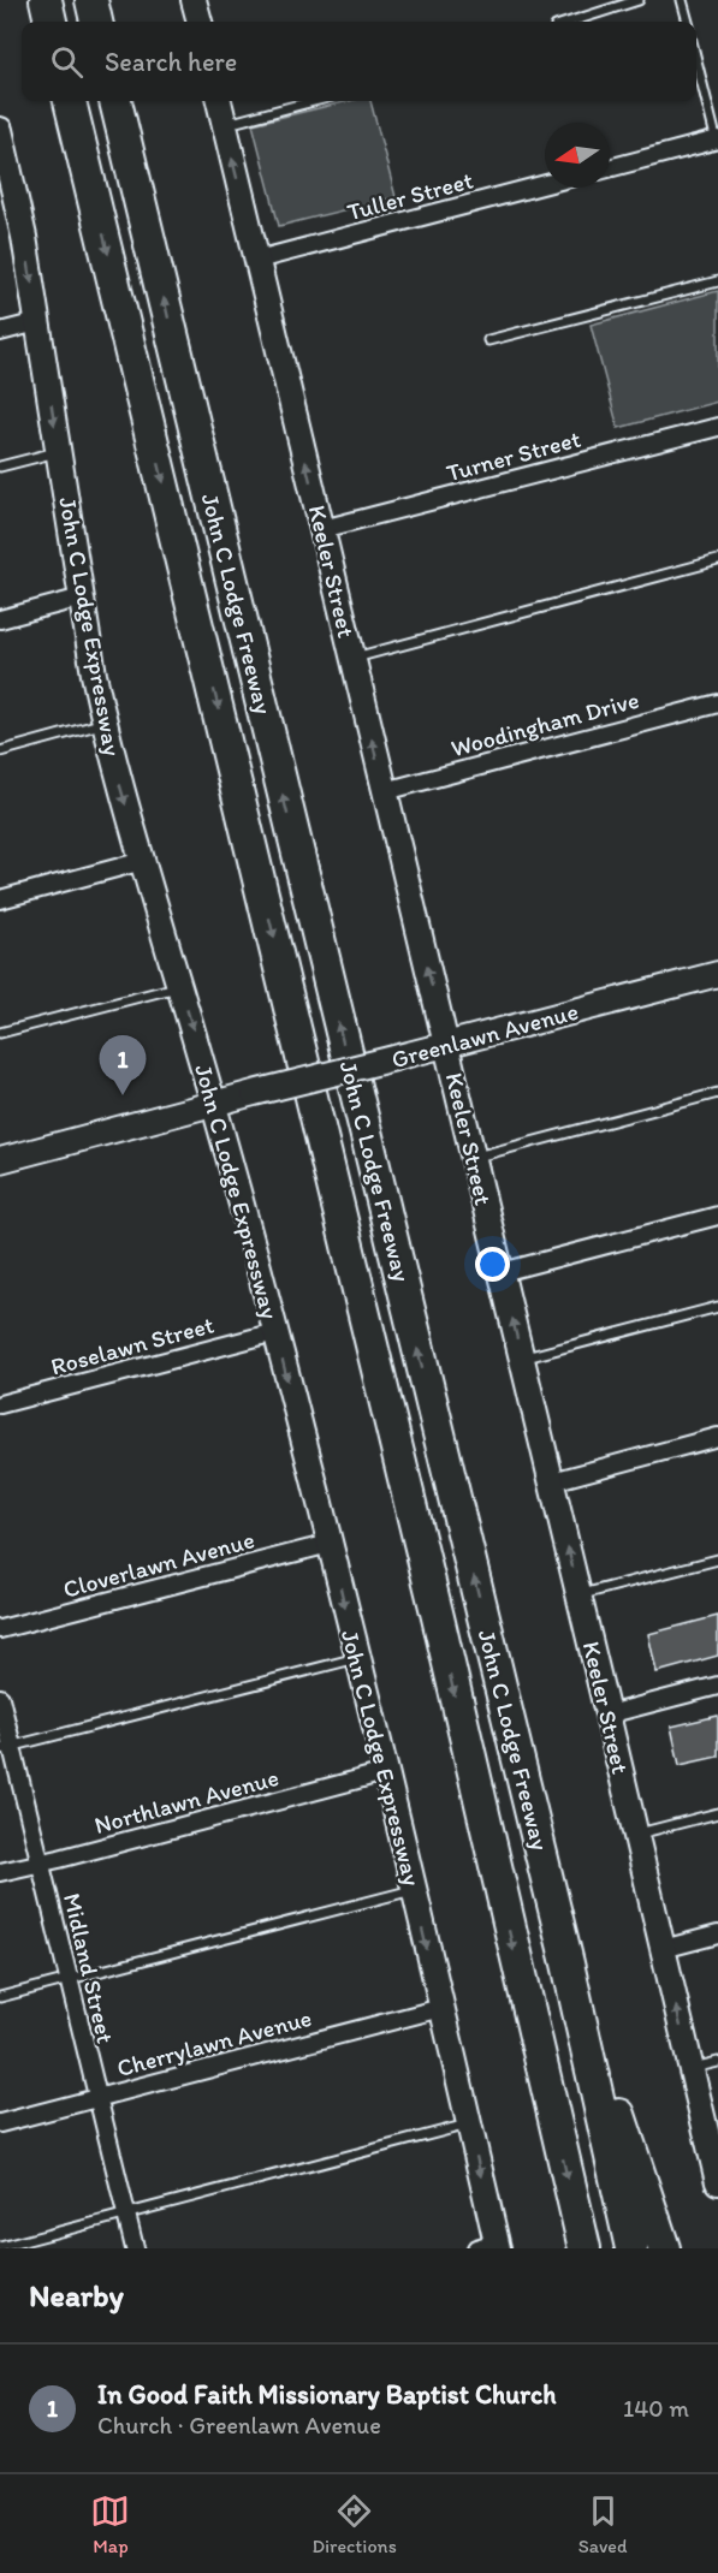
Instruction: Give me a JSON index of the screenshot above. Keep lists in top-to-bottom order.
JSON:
{
  "streets": {
    "highway": ["John C Lodge Freeway"],
    "main road": ["Keeler Street", "John C Lodge Expressway", "Greenlawn Avenue"],
    "street": [
      "Tuller Street",
      "Turner Street",
      "Woodingham Drive",
      "Roselawn Street",
      "Cloverlawn Avenue",
      "Northlawn Avenue",
      "Midland Street",
      "Cherrylawn Avenue"
    ]
  },
  "crossings": [
    ["Tuller Street", "Keeler Street"],
    ["Turner Street", "Keeler Street"],
    ["Keeler Street", "Woodingham Drive"],
    ["Keeler Street", "Greenlawn Avenue"],
    ["John C Lodge Expressway", "Greenlawn Avenue"],
    ["John C Lodge Expressway", "Roselawn Street"],
    ["John C Lodge Expressway", "Cloverlawn Avenue"],
    ["John C Lodge Expressway", "Northlawn Avenue"],
    ["John C Lodge Expressway", "Cherrylawn Avenue"],
    ["Northlawn Avenue", "Midland Street"],
    ["Midland Street", "Cherrylawn Avenue"]
  ],
  "one_way": ["Keeler Street", "John C Lodge Expressway"],
  "north": "left",
  "page": {
    "search": "Search here",
    "pins": "1",
    "heading": "Nearby",
    "list": [
      {
        "mark": "1",
        "name": "In Good Faith Missionary Baptist Church",
        "note": "Church · Greenlawn Avenue",
        "value": "140 m"
      }
    ],
    "nav": ["Map", "Directions", "Saved"]
  }
}
